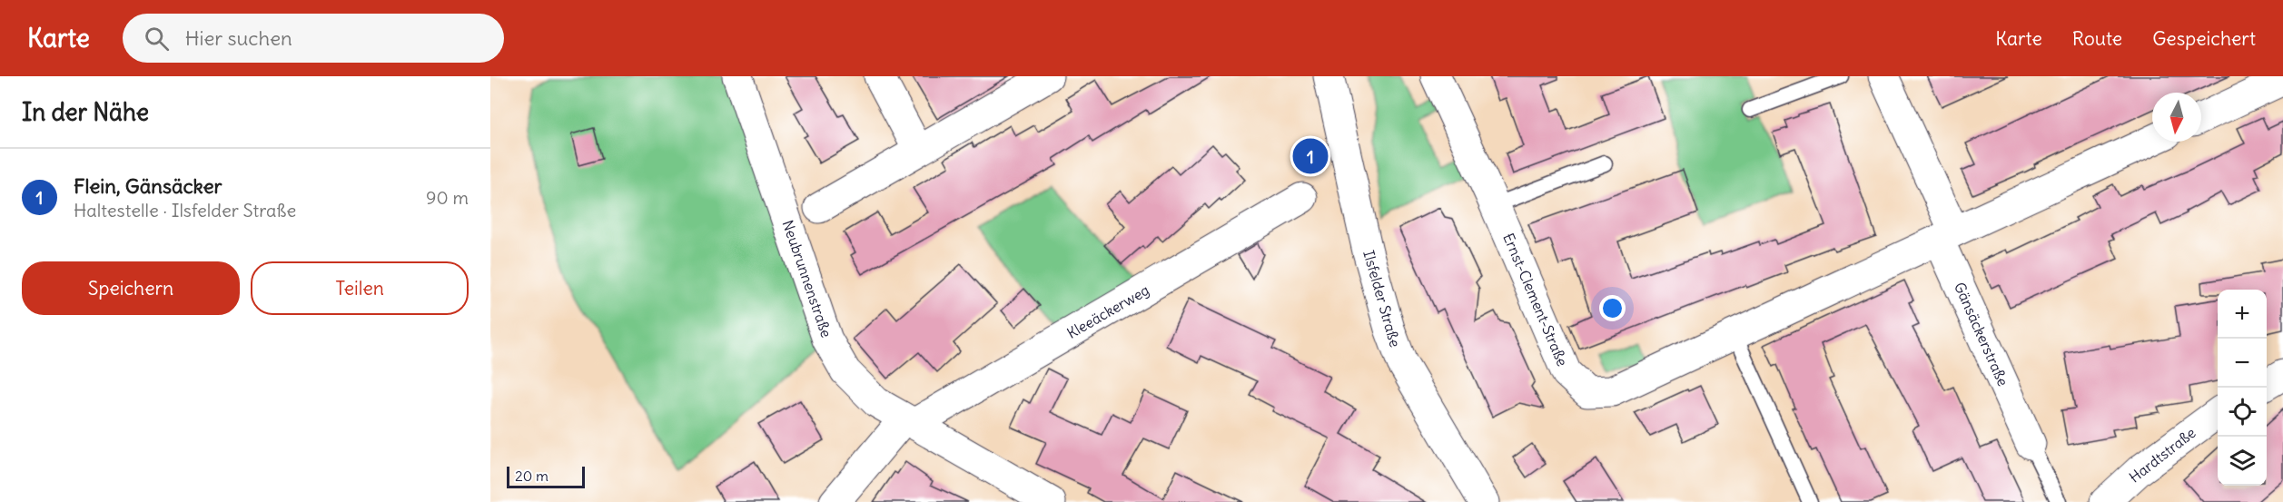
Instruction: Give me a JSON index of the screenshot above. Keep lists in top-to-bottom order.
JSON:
{
  "streets": {
    "street": [
      "Neubrunnenstraße",
      "Ilsfelder Straße",
      "Ernst-Clement-Straße",
      "Kleeäckerweg",
      "Gänsäckerstraße",
      "Hardtstraße"
    ]
  },
  "crossings": [
    ["Neubrunnenstraße", "Kleeäckerweg"],
    ["Ernst-Clement-Straße", "Gänsäckerstraße"]
  ],
  "scale_bar": "20 m",
  "north": "bottom",
  "page": {
    "header": "Karte",
    "search": "Hier suchen",
    "nav": ["Karte", "Route", "Gespeichert"],
    "heading": "In der Nähe",
    "pins": "1",
    "list": [
      {
        "mark": "1",
        "name": "Flein, Gänsäcker",
        "note": "Haltestelle · Ilsfelder Straße",
        "value": "90 m"
      }
    ],
    "buttons": ["Speichern", "Teilen"],
    "map_buttons": ["+", "−"],
    "scale": "20 m"
  }
}
